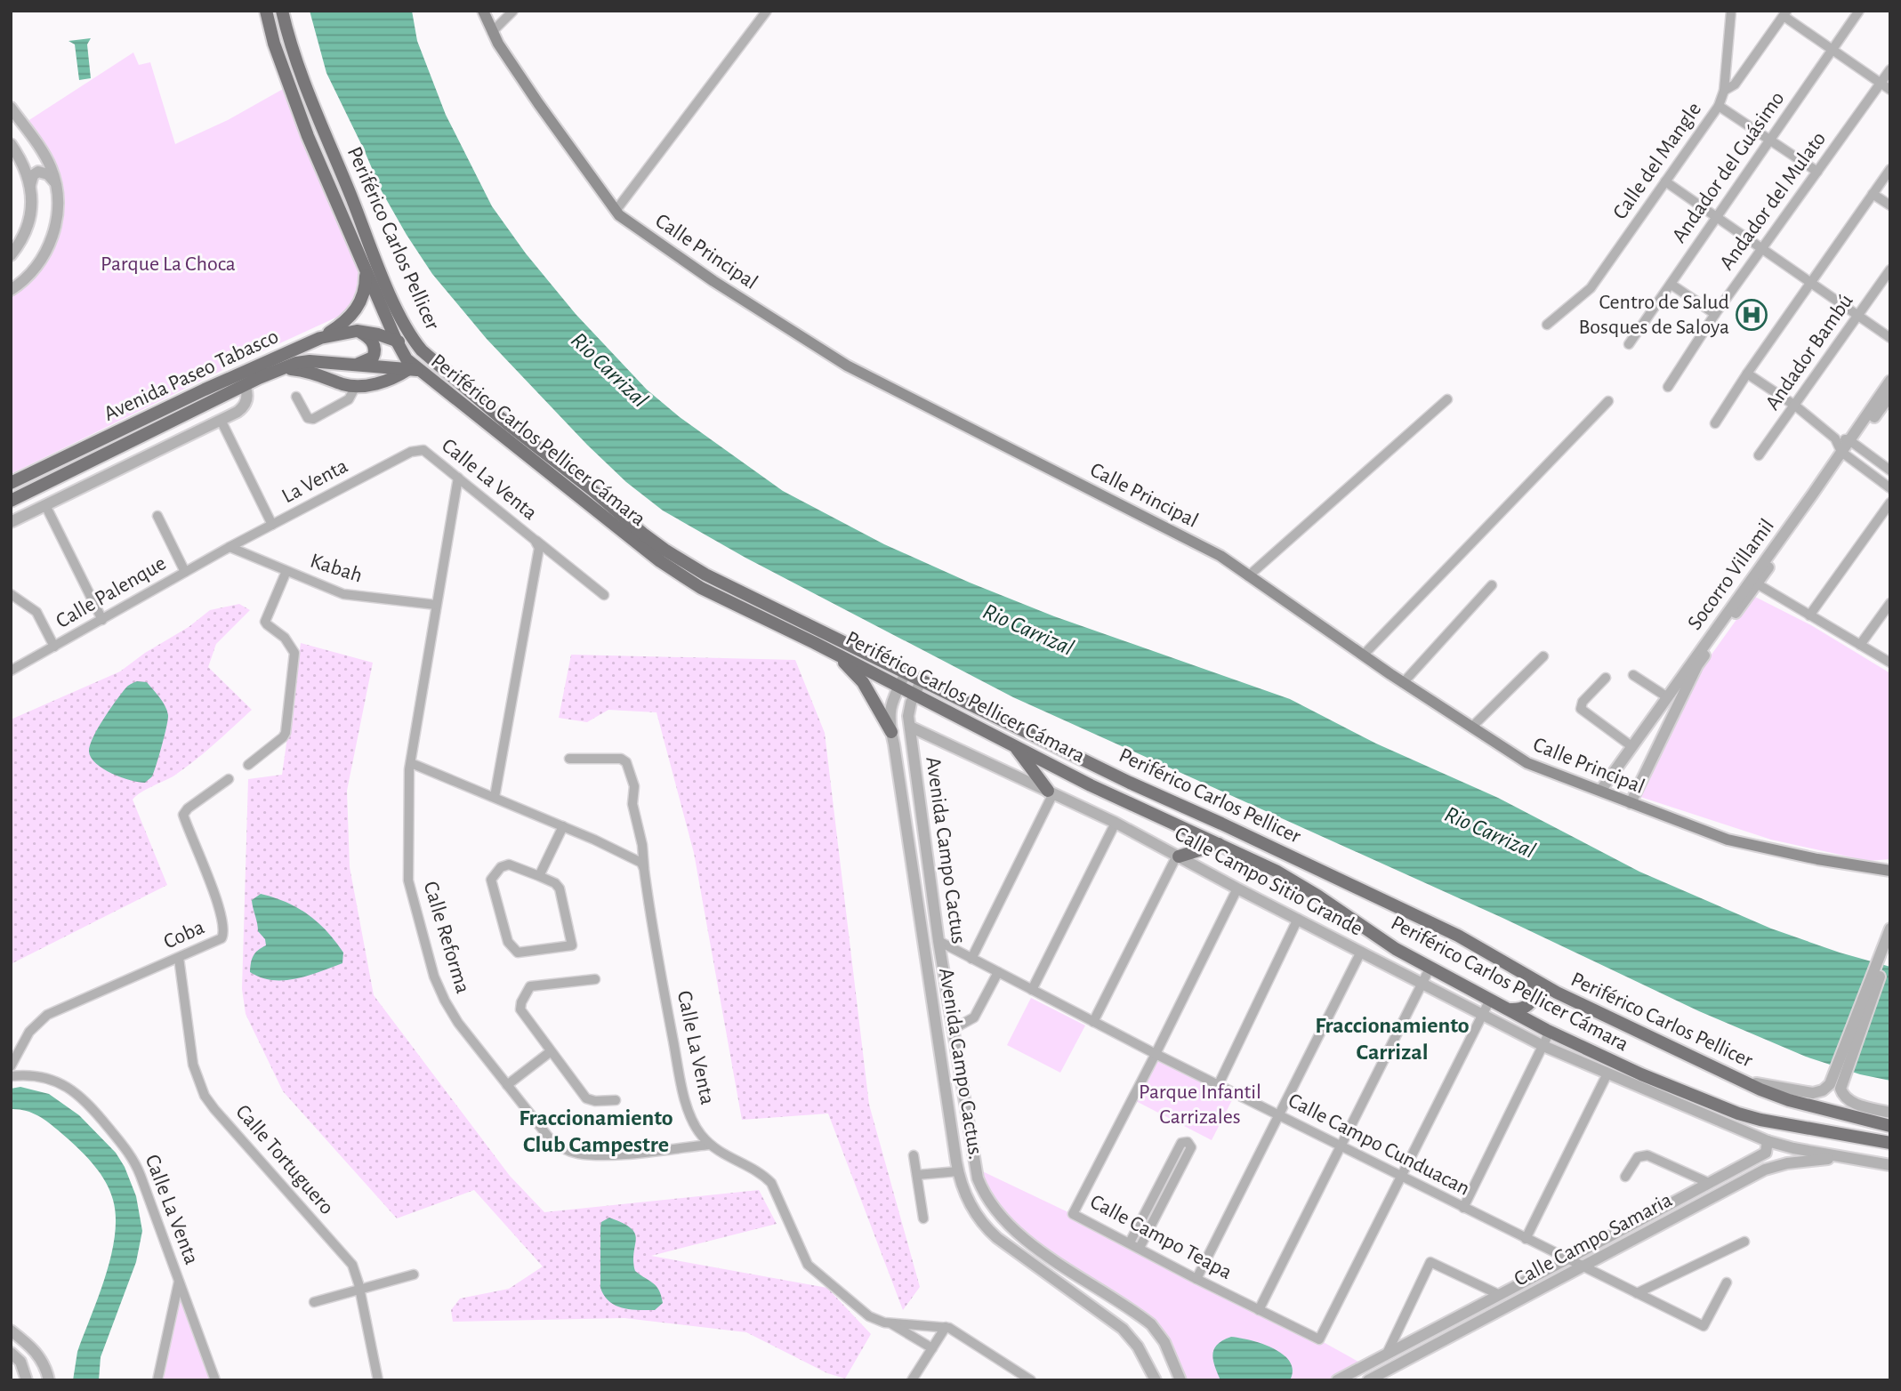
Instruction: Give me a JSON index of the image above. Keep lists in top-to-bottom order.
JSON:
{
  "streets": {
    "main road": [
      "Periférico Carlos Pellicer",
      "Calle Principal",
      "Avenida Paseo Tabasco",
      "Periférico Carlos Pellicer Cámara"
    ],
    "street": [
      "Calle del Mangle",
      "Andador del Guásimo",
      "Andador del Mulato",
      "Andador Bambú",
      "Calle La Venta",
      "La Venta",
      "Kabah",
      "Socorro Villamil",
      "Calle Palenque",
      "Avenida Campo Cactus",
      "Calle Campo Sitio Grande",
      "Coba",
      "Calle Reforma",
      "Avenida Campo Cactus.",
      "Calle Campo Cunduacan",
      "Calle Tortuguero",
      "Calle Campo Teapa",
      "Calle Campo Samaria"
    ]
  },
  "crossings": [
    ["Periférico Carlos Pellicer", "Avenida Paseo Tabasco"],
    ["Periférico Carlos Pellicer", "Periférico Carlos Pellicer Cámara"],
    ["Periférico Carlos Pellicer", "Avenida Campo Cactus"],
    ["Periférico Carlos Pellicer", "Avenida Campo Cactus."],
    ["Calle Principal", "Socorro Villamil"],
    ["Avenida Paseo Tabasco", "Periférico Carlos Pellicer Cámara"],
    ["Periférico Carlos Pellicer Cámara", "Avenida Campo Cactus"],
    ["Periférico Carlos Pellicer Cámara", "Avenida Campo Cactus."],
    ["Calle La Venta", "La Venta"],
    ["Calle La Venta", "Calle Reforma"],
    ["La Venta", "Kabah"],
    ["La Venta", "Calle Palenque"],
    ["Kabah", "Calle Palenque"],
    ["Kabah", "Calle Reforma"],
    ["Avenida Campo Cactus", "Calle Campo Sitio Grande"],
    ["Avenida Campo Cactus", "Calle Campo Cunduacan"],
    ["Calle Campo Sitio Grande", "Calle Campo Teapa"],
    ["Calle Campo Sitio Grande", "Calle Campo Samaria"],
    ["Coba", "Calle Tortuguero"],
    ["Calle Campo Cunduacan", "Calle Campo Teapa"],
    ["Calle Campo Cunduacan", "Calle Campo Samaria"]
  ],
  "districts": ["Fraccionamiento Carrizal", "Fraccionamiento Club Campestre"],
  "water": ["Rio Carrizal"],
  "parks": ["Parque La Choca", "Parque Infantil Carrizales"],
  "places": {
    "hospital": ["Centro de Salud Bosques de Saloya"]
  }
}
